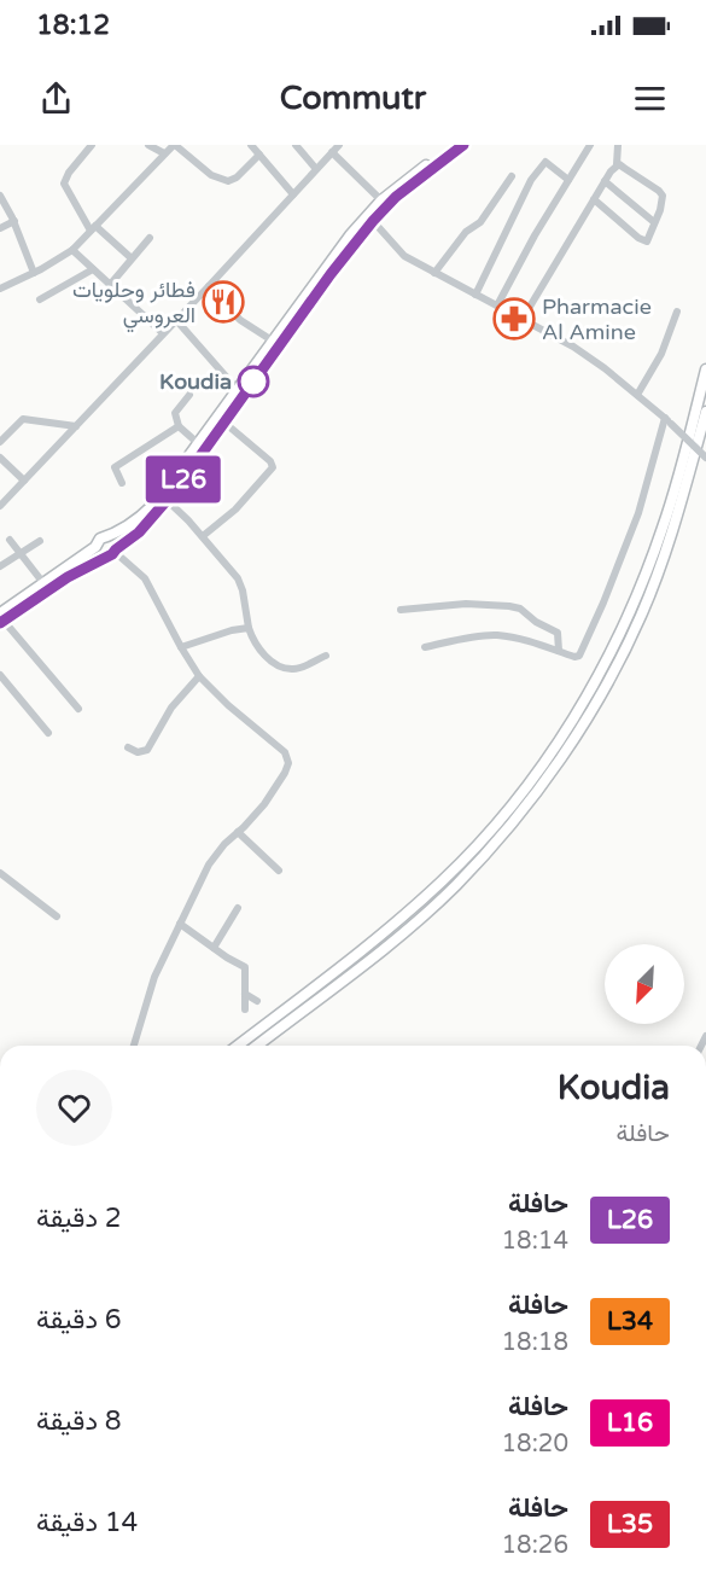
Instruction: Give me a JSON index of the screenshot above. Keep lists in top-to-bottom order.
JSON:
{
  "places": {
    "restaurant": ["فطائر وحلويات العروسي"],
    "pharmacy": ["Pharmacie Al Amine"],
    "other": ["Koudia"]
  },
  "lines": ["bus line L26"],
  "north": "bottom left",
  "page": {
    "status": "18:12",
    "header": "Commutr",
    "on_map": "L26",
    "heading": ["Koudia", "حافلة"],
    "list": [
      {
        "mark": "L26",
        "name": "حافلة",
        "note": "18:14",
        "value": "2 دقيقة"
      },
      {
        "mark": "L34",
        "name": "حافلة",
        "note": "18:18",
        "value": "6 دقيقة"
      },
      {
        "mark": "L16",
        "name": "حافلة",
        "note": "18:20",
        "value": "8 دقيقة"
      },
      {
        "mark": "L35",
        "name": "حافلة",
        "note": "18:26",
        "value": "14 دقيقة"
      }
    ]
  }
}
